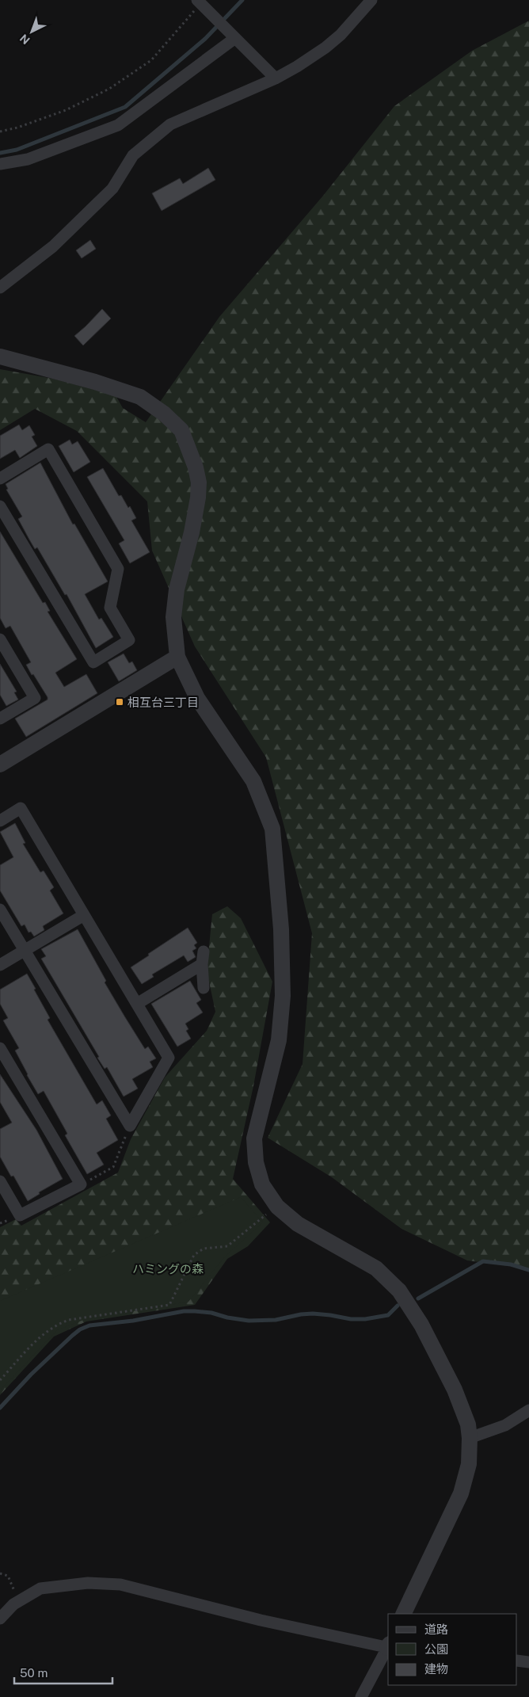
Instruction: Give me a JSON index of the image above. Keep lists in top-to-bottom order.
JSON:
{
  "parks": ["ハミングの森"],
  "places": {
    "transit": ["相互台三丁目"]
  },
  "legend": ["道路", "公園", "建物"],
  "scale_bar": "50 m",
  "north": "bottom left"
}
